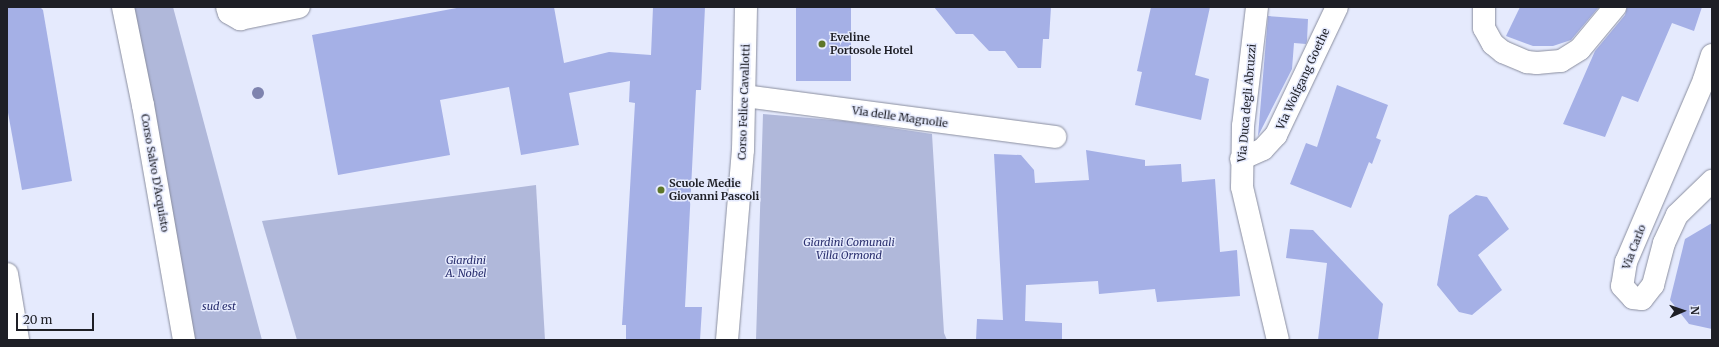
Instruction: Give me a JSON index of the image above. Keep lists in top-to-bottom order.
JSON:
{
  "streets": {
    "street": [
      "Via Wolfgang Goethe",
      "Corso Felice Cavallotti",
      "Via Duca degli Abruzzi",
      "Via delle Magnolie",
      "Corso Salvo D'Acquisto",
      "Via Carlo"
    ]
  },
  "crossings": [
    ["Via Wolfgang Goethe", "Via Duca degli Abruzzi"],
    ["Corso Felice Cavallotti", "Via delle Magnolie"]
  ],
  "parks": ["Giardini Comunali Villa Ormond", "Giardini A. Nobel", "sud est"],
  "places": ["Eveline Portosole Hotel", "Scuole Medie Giovanni Pascoli"],
  "scale_bar": "20 m",
  "north": "right"
}
